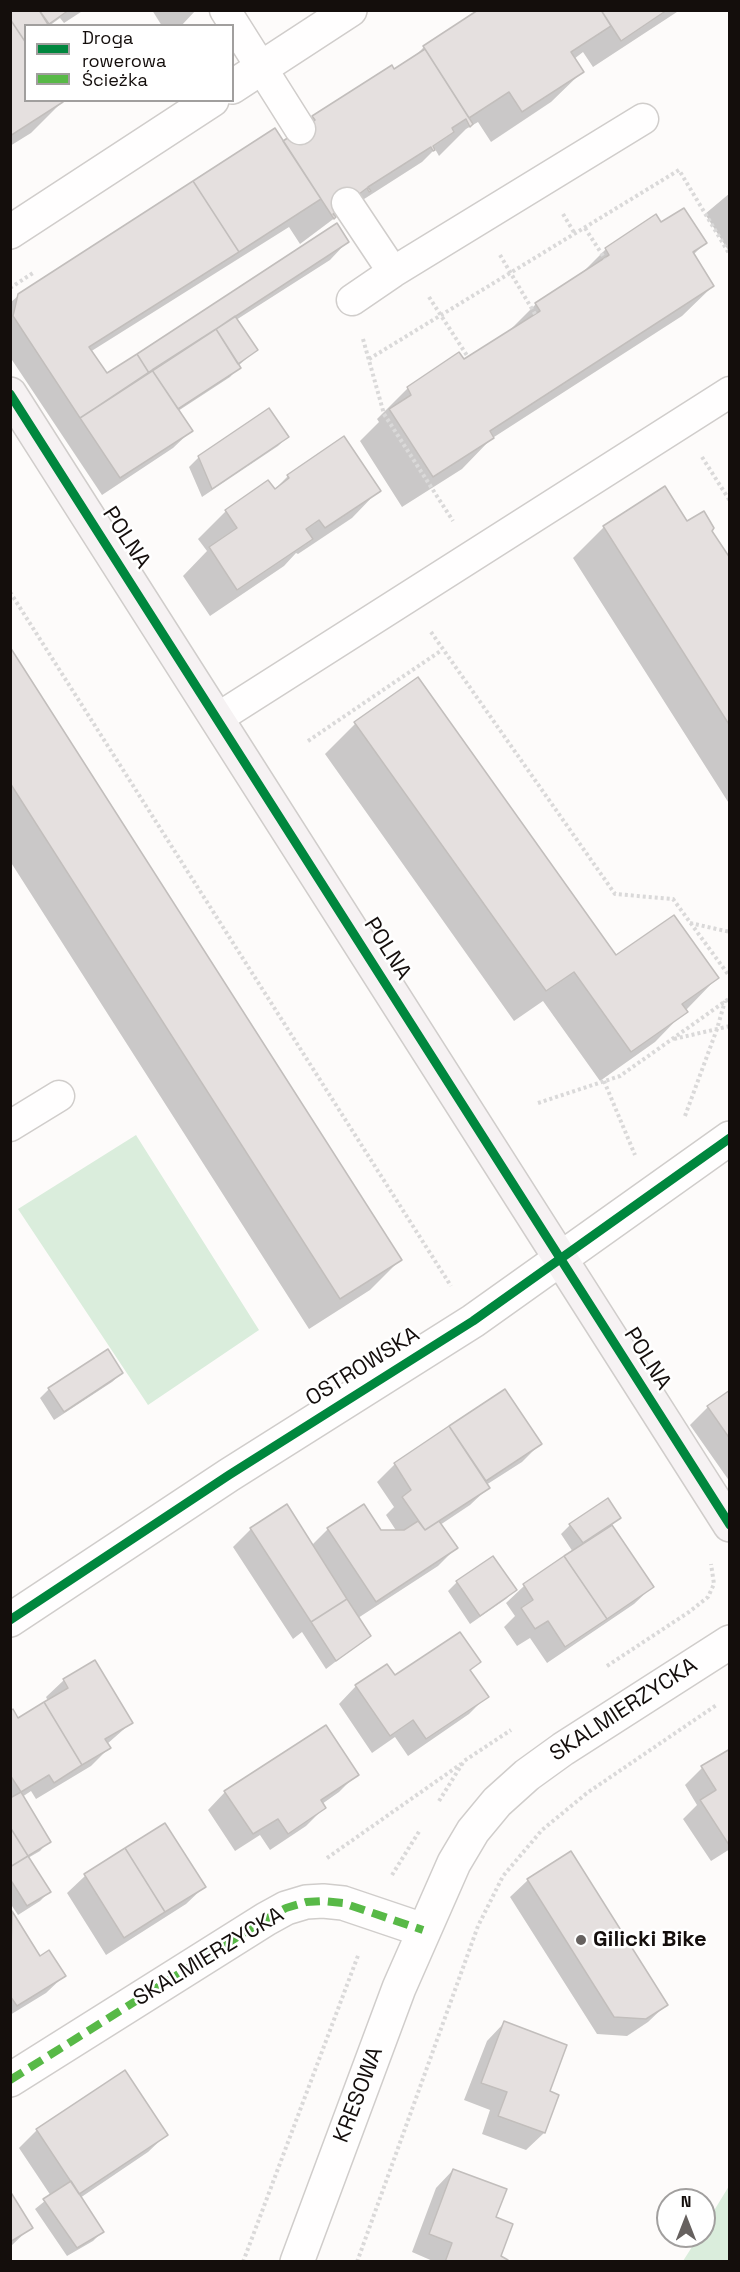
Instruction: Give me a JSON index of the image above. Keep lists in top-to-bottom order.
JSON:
{
  "streets": {
    "street": [
      "POLNA",
      "OSTROWSKA",
      "SKALMIERZYCKA",
      "KRESOWA"
    ]
  },
  "crossings": [
    ["POLNA", "OSTROWSKA"],
    ["SKALMIERZYCKA", "KRESOWA"]
  ],
  "places": ["Gilicki Bike"],
  "legend": ["Droga rowerowa", "Ścieżka"],
  "north": "top"
}
